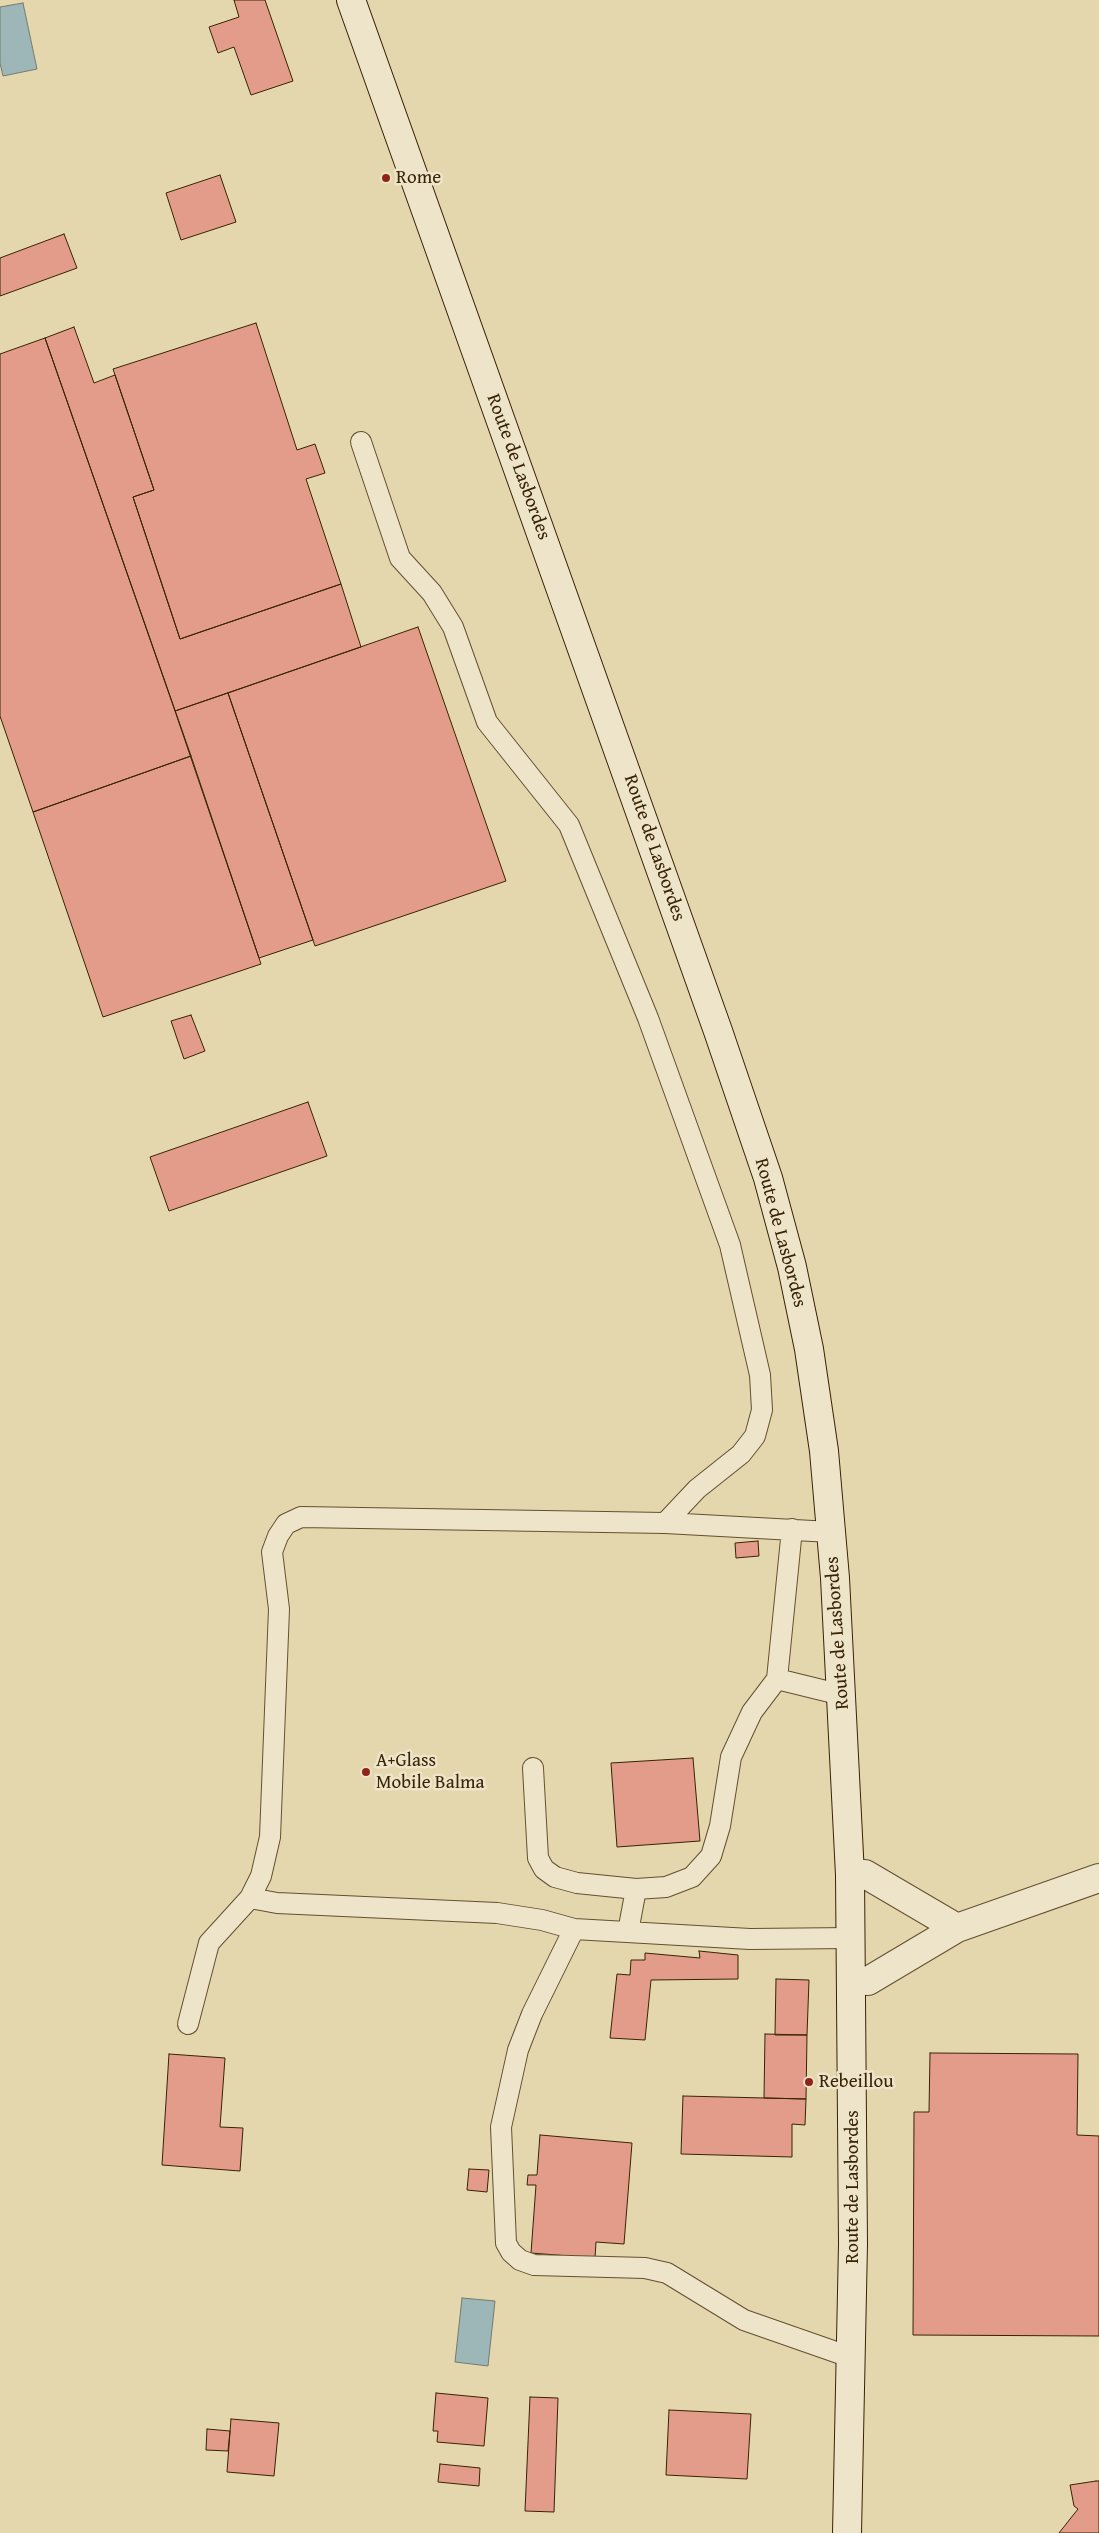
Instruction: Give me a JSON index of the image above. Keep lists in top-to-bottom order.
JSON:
{
  "streets": {
    "street": ["Route de Lasbordes"]
  },
  "places": ["Rome", "A+Glass Mobile Balma", "Rebeillou"]
}
